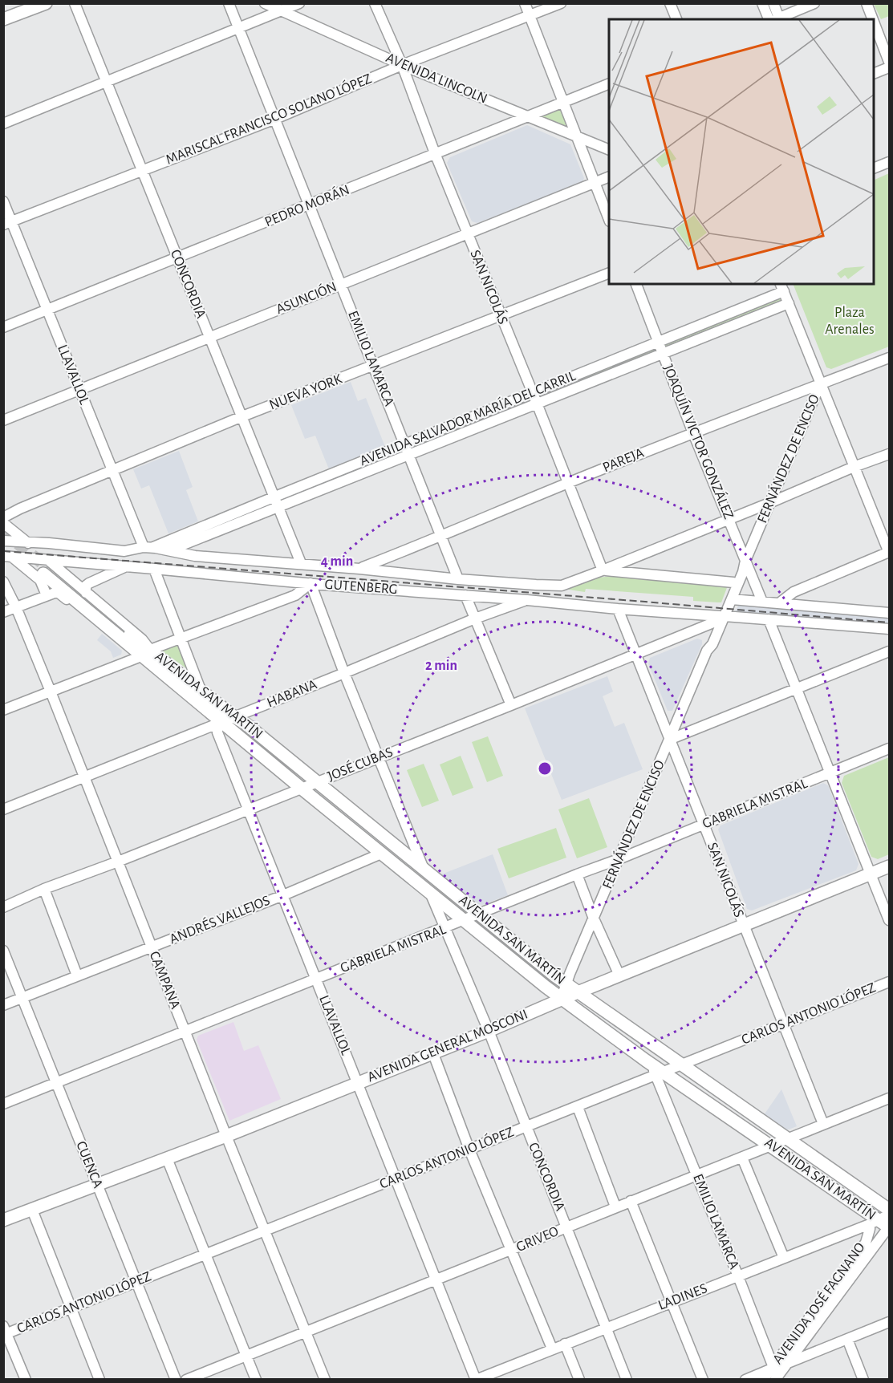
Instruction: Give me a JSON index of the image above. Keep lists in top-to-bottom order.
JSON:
{
  "streets": {
    "main road": ["AVENIDA SAN MARTÍN", "AVENIDA GENERAL MOSCONI"],
    "street": [
      "AVENIDA LINCOLN",
      "MARISCAL FRANCISCO SOLANO LÓPEZ",
      "PEDRO MORÁN",
      "CONCORDIA",
      "SAN NICOLÁS",
      "ASUNCIÓN",
      "EMILIO LAMARCA",
      "LLAVALLOL",
      "NUEVA YORK",
      "AVENIDA SALVADOR MARÍA DEL CARRIL",
      "JOAQUÍN VICTOR GONZÁLEZ",
      "FERNÁNDEZ DE ENCISO",
      "PAREJA",
      "GUTENBERG",
      "HABANA",
      "JOSÉ CUBAS",
      "GABRIELA MISTRAL",
      "ANDRÉS VALLEJOS",
      "CAMPANA",
      "CARLOS ANTONIO LÓPEZ",
      "CUENCA",
      "GRIVEO",
      "LADINES",
      "AVENIDA JOSÉ FAGNANO"
    ]
  },
  "crossings": [
    ["AVENIDA LINCOLN", "MARISCAL FRANCISCO SOLANO LÓPEZ"],
    ["AVENIDA LINCOLN", "PEDRO MORÁN"],
    ["AVENIDA LINCOLN", "SAN NICOLÁS"],
    ["MARISCAL FRANCISCO SOLANO LÓPEZ", "CONCORDIA"],
    ["MARISCAL FRANCISCO SOLANO LÓPEZ", "SAN NICOLÁS"],
    ["MARISCAL FRANCISCO SOLANO LÓPEZ", "EMILIO LAMARCA"],
    ["MARISCAL FRANCISCO SOLANO LÓPEZ", "LLAVALLOL"],
    ["PEDRO MORÁN", "CONCORDIA"],
    ["PEDRO MORÁN", "SAN NICOLÁS"],
    ["PEDRO MORÁN", "EMILIO LAMARCA"],
    ["PEDRO MORÁN", "LLAVALLOL"],
    ["CONCORDIA", "ASUNCIÓN"],
    ["CONCORDIA", "NUEVA YORK"],
    ["CONCORDIA", "AVENIDA SALVADOR MARÍA DEL CARRIL"],
    ["CONCORDIA", "GUTENBERG"],
    ["CONCORDIA", "AVENIDA SAN MARTÍN"],
    ["CONCORDIA", "GABRIELA MISTRAL"],
    ["CONCORDIA", "CARLOS ANTONIO LÓPEZ"],
    ["CONCORDIA", "AVENIDA GENERAL MOSCONI"],
    ["CONCORDIA", "GRIVEO"],
    ["CONCORDIA", "LADINES"],
    ["SAN NICOLÁS", "ASUNCIÓN"],
    ["SAN NICOLÁS", "NUEVA YORK"],
    ["SAN NICOLÁS", "AVENIDA SALVADOR MARÍA DEL CARRIL"],
    ["SAN NICOLÁS", "FERNÁNDEZ DE ENCISO"],
    ["SAN NICOLÁS", "PAREJA"],
    ["SAN NICOLÁS", "GUTENBERG"],
    ["SAN NICOLÁS", "JOSÉ CUBAS"],
    ["SAN NICOLÁS", "GABRIELA MISTRAL"],
    ["SAN NICOLÁS", "CARLOS ANTONIO LÓPEZ"],
    ["SAN NICOLÁS", "AVENIDA GENERAL MOSCONI"],
    ["SAN NICOLÁS", "GRIVEO"],
    ["ASUNCIÓN", "EMILIO LAMARCA"],
    ["ASUNCIÓN", "LLAVALLOL"],
    ["EMILIO LAMARCA", "NUEVA YORK"],
    ["EMILIO LAMARCA", "AVENIDA SALVADOR MARÍA DEL CARRIL"],
    ["EMILIO LAMARCA", "PAREJA"],
    ["EMILIO LAMARCA", "GUTENBERG"],
    ["EMILIO LAMARCA", "AVENIDA SAN MARTÍN"],
    ["EMILIO LAMARCA", "CARLOS ANTONIO LÓPEZ"],
    ["EMILIO LAMARCA", "GRIVEO"],
    ["EMILIO LAMARCA", "LADINES"],
    ["EMILIO LAMARCA", "AVENIDA JOSÉ FAGNANO"],
    ["LLAVALLOL", "NUEVA YORK"],
    ["LLAVALLOL", "AVENIDA SALVADOR MARÍA DEL CARRIL"],
    ["LLAVALLOL", "GUTENBERG"],
    ["LLAVALLOL", "HABANA"],
    ["LLAVALLOL", "AVENIDA SAN MARTÍN"],
    ["LLAVALLOL", "JOSÉ CUBAS"],
    ["LLAVALLOL", "GABRIELA MISTRAL"],
    ["LLAVALLOL", "ANDRÉS VALLEJOS"],
    ["LLAVALLOL", "CARLOS ANTONIO LÓPEZ"],
    ["LLAVALLOL", "AVENIDA GENERAL MOSCONI"],
    ["LLAVALLOL", "GRIVEO"],
    ["LLAVALLOL", "LADINES"],
    ["AVENIDA SALVADOR MARÍA DEL CARRIL", "JOAQUÍN VICTOR GONZÁLEZ"],
    ["AVENIDA SALVADOR MARÍA DEL CARRIL", "GUTENBERG"],
    ["JOAQUÍN VICTOR GONZÁLEZ", "FERNÁNDEZ DE ENCISO"],
    ["JOAQUÍN VICTOR GONZÁLEZ", "PAREJA"],
    ["FERNÁNDEZ DE ENCISO", "PAREJA"],
    ["FERNÁNDEZ DE ENCISO", "GUTENBERG"],
    ["FERNÁNDEZ DE ENCISO", "AVENIDA SAN MARTÍN"],
    ["FERNÁNDEZ DE ENCISO", "JOSÉ CUBAS"],
    ["FERNÁNDEZ DE ENCISO", "GABRIELA MISTRAL"],
    ["FERNÁNDEZ DE ENCISO", "AVENIDA GENERAL MOSCONI"],
    ["PAREJA", "GUTENBERG"],
    ["GUTENBERG", "HABANA"],
    ["GUTENBERG", "AVENIDA SAN MARTÍN"],
    ["GUTENBERG", "JOSÉ CUBAS"],
    ["HABANA", "AVENIDA SAN MARTÍN"],
    ["HABANA", "CAMPANA"],
    ["AVENIDA SAN MARTÍN", "JOSÉ CUBAS"],
    ["AVENIDA SAN MARTÍN", "GABRIELA MISTRAL"],
    ["AVENIDA SAN MARTÍN", "ANDRÉS VALLEJOS"],
    ["AVENIDA SAN MARTÍN", "CARLOS ANTONIO LÓPEZ"],
    ["AVENIDA SAN MARTÍN", "AVENIDA GENERAL MOSCONI"],
    ["AVENIDA SAN MARTÍN", "GRIVEO"],
    ["AVENIDA SAN MARTÍN", "LADINES"],
    ["AVENIDA SAN MARTÍN", "AVENIDA JOSÉ FAGNANO"],
    ["JOSÉ CUBAS", "CAMPANA"],
    ["GABRIELA MISTRAL", "CAMPANA"],
    ["GABRIELA MISTRAL", "CUENCA"],
    ["ANDRÉS VALLEJOS", "CAMPANA"],
    ["ANDRÉS VALLEJOS", "CUENCA"],
    ["CAMPANA", "CARLOS ANTONIO LÓPEZ"],
    ["CAMPANA", "AVENIDA GENERAL MOSCONI"],
    ["CAMPANA", "GRIVEO"],
    ["CARLOS ANTONIO LÓPEZ", "CUENCA"],
    ["AVENIDA GENERAL MOSCONI", "CUENCA"],
    ["LADINES", "AVENIDA JOSÉ FAGNANO"]
  ],
  "parks": ["Plaza Arenales"],
  "rings": ["4 min", "2 min"]
}
